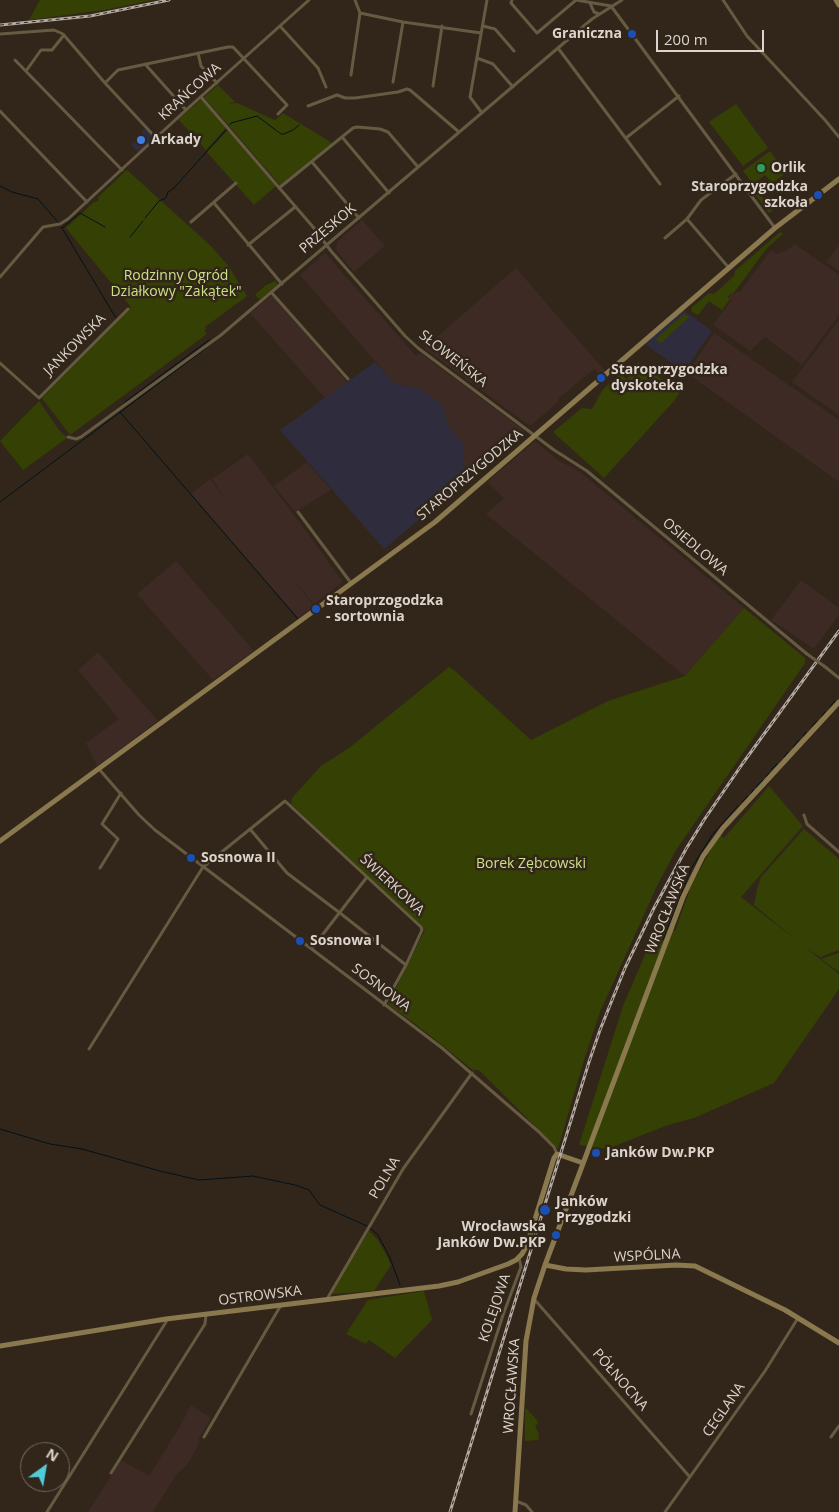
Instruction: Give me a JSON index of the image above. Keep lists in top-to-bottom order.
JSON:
{
  "streets": {
    "street": [
      "KRAŃCOWA",
      "PRZESKOK",
      "JANKOWSKA",
      "SŁOWEŃSKA",
      "STAROPRZYGODZKA",
      "OSIEDLOWA",
      "ŚWIERKOWA",
      "WROCŁAWSKA",
      "SOSNOWA",
      "POLNA",
      "WSPÓLNA",
      "OSTROWSKA",
      "KOLEJOWA",
      "PÓŁNOCNA",
      "CEGLANA"
    ]
  },
  "crossings": [
    ["KRAŃCOWA", "SŁOWEŃSKA"],
    ["PRZESKOK", "SŁOWEŃSKA"],
    ["SŁOWEŃSKA", "STAROPRZYGODZKA"],
    ["SŁOWEŃSKA", "OSIEDLOWA"],
    ["STAROPRZYGODZKA", "OSIEDLOWA"],
    ["STAROPRZYGODZKA", "SOSNOWA"],
    ["ŚWIERKOWA", "SOSNOWA"],
    ["WROCŁAWSKA", "WSPÓLNA"],
    ["WROCŁAWSKA", "PÓŁNOCNA"],
    ["SOSNOWA", "POLNA"],
    ["SOSNOWA", "KOLEJOWA"],
    ["POLNA", "OSTROWSKA"],
    ["WSPÓLNA", "CEGLANA"],
    ["OSTROWSKA", "KOLEJOWA"],
    ["PÓŁNOCNA", "CEGLANA"]
  ],
  "parks": ["Rodzinny Ogród Działkowy \"Zakątek\"", "Borek Zębcowski"],
  "places": [
    "Graniczna",
    "Arkady",
    "Orlik",
    "Staroprzygodzka szkoła",
    "Staroprzygodzka dyskoteka",
    "Staroprzogodzka - sortownia",
    "Sosnowa II",
    "Sosnowa I",
    "Janków Dw.PKP",
    "Janków Przygodzki",
    "Wrocławska Janków Dw.PKP"
  ],
  "scale_bar": "200 m",
  "north": "top right"
}
